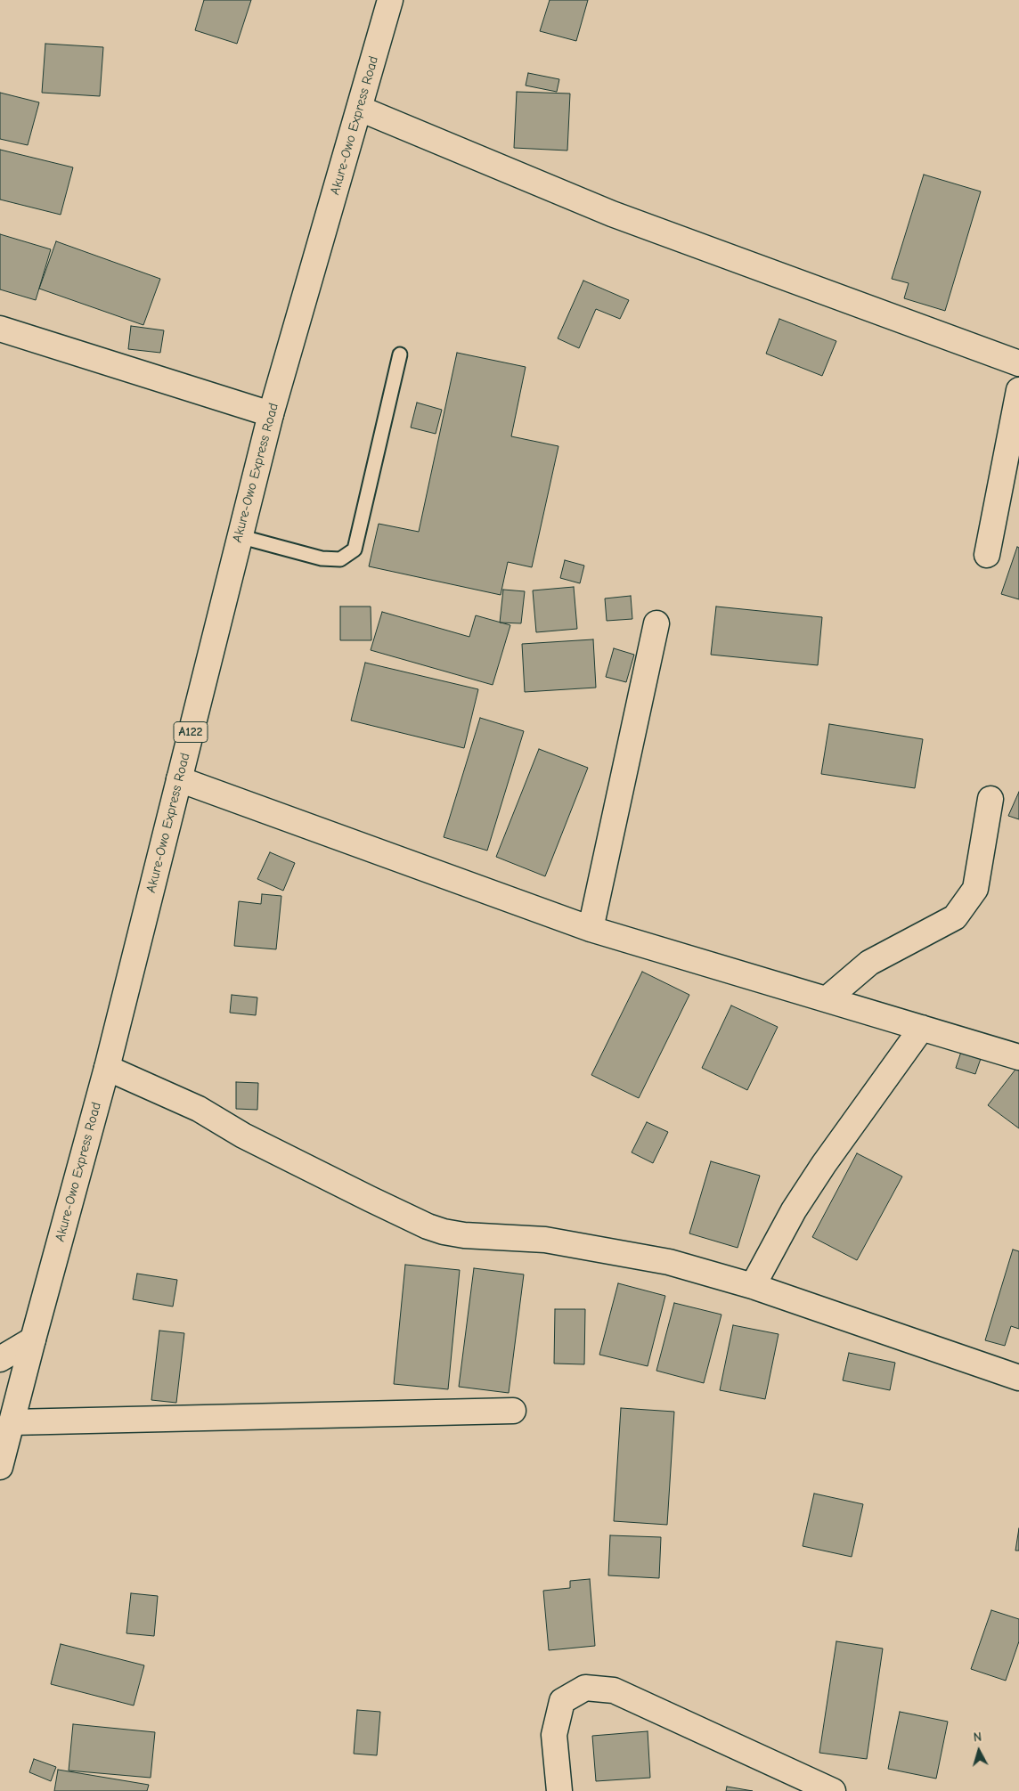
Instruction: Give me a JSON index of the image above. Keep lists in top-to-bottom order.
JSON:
{
  "streets": {
    "main road": ["Akure-Owo Express Road", "A122"]
  },
  "north": "top"
}
